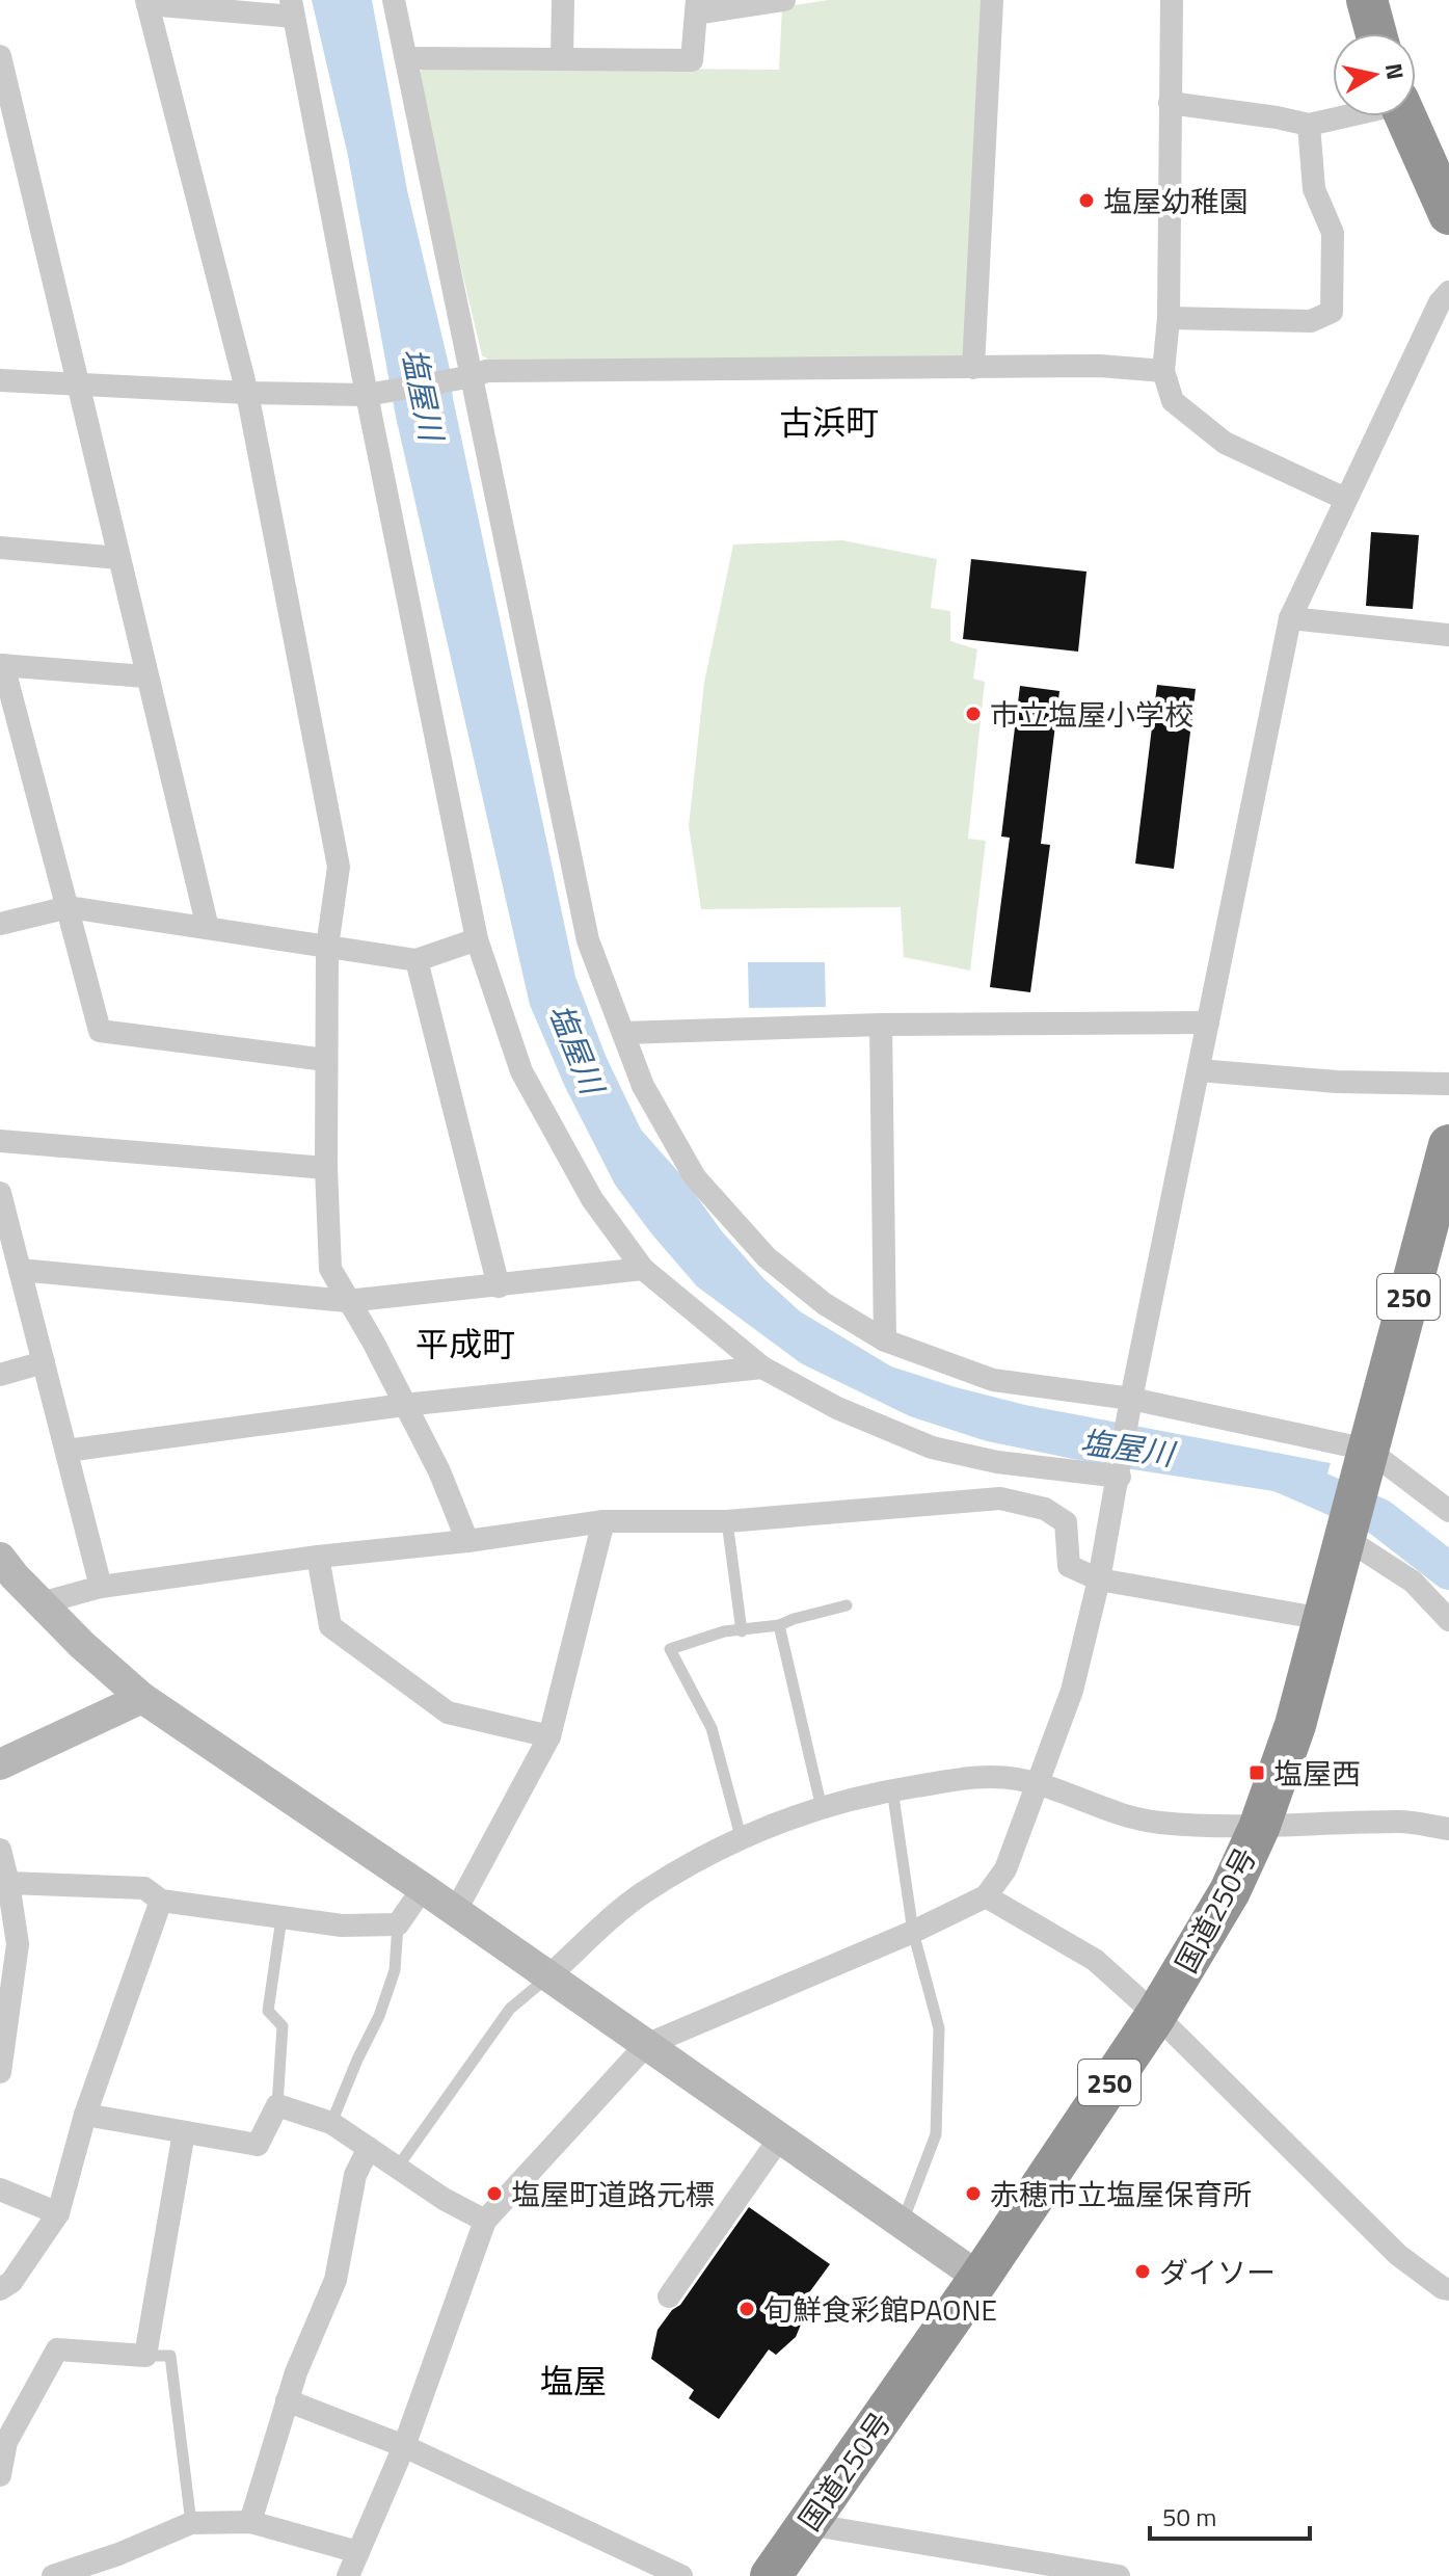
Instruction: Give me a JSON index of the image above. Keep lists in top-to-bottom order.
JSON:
{
  "streets": {
    "highway": ["250", "国道250号"]
  },
  "districts": ["古浜町", "平成町", "塩屋"],
  "water": ["塩屋川"],
  "places": {
    "other": [
      "塩屋幼稚園",
      "市立塩屋小学校",
      "塩屋町道路元標",
      "赤穂市立塩屋保育所",
      "ダイソー",
      "旬鮮食彩館PAONE"
    ],
    "transit": ["塩屋西"]
  },
  "scale_bar": "50 m",
  "north": "right"
}
